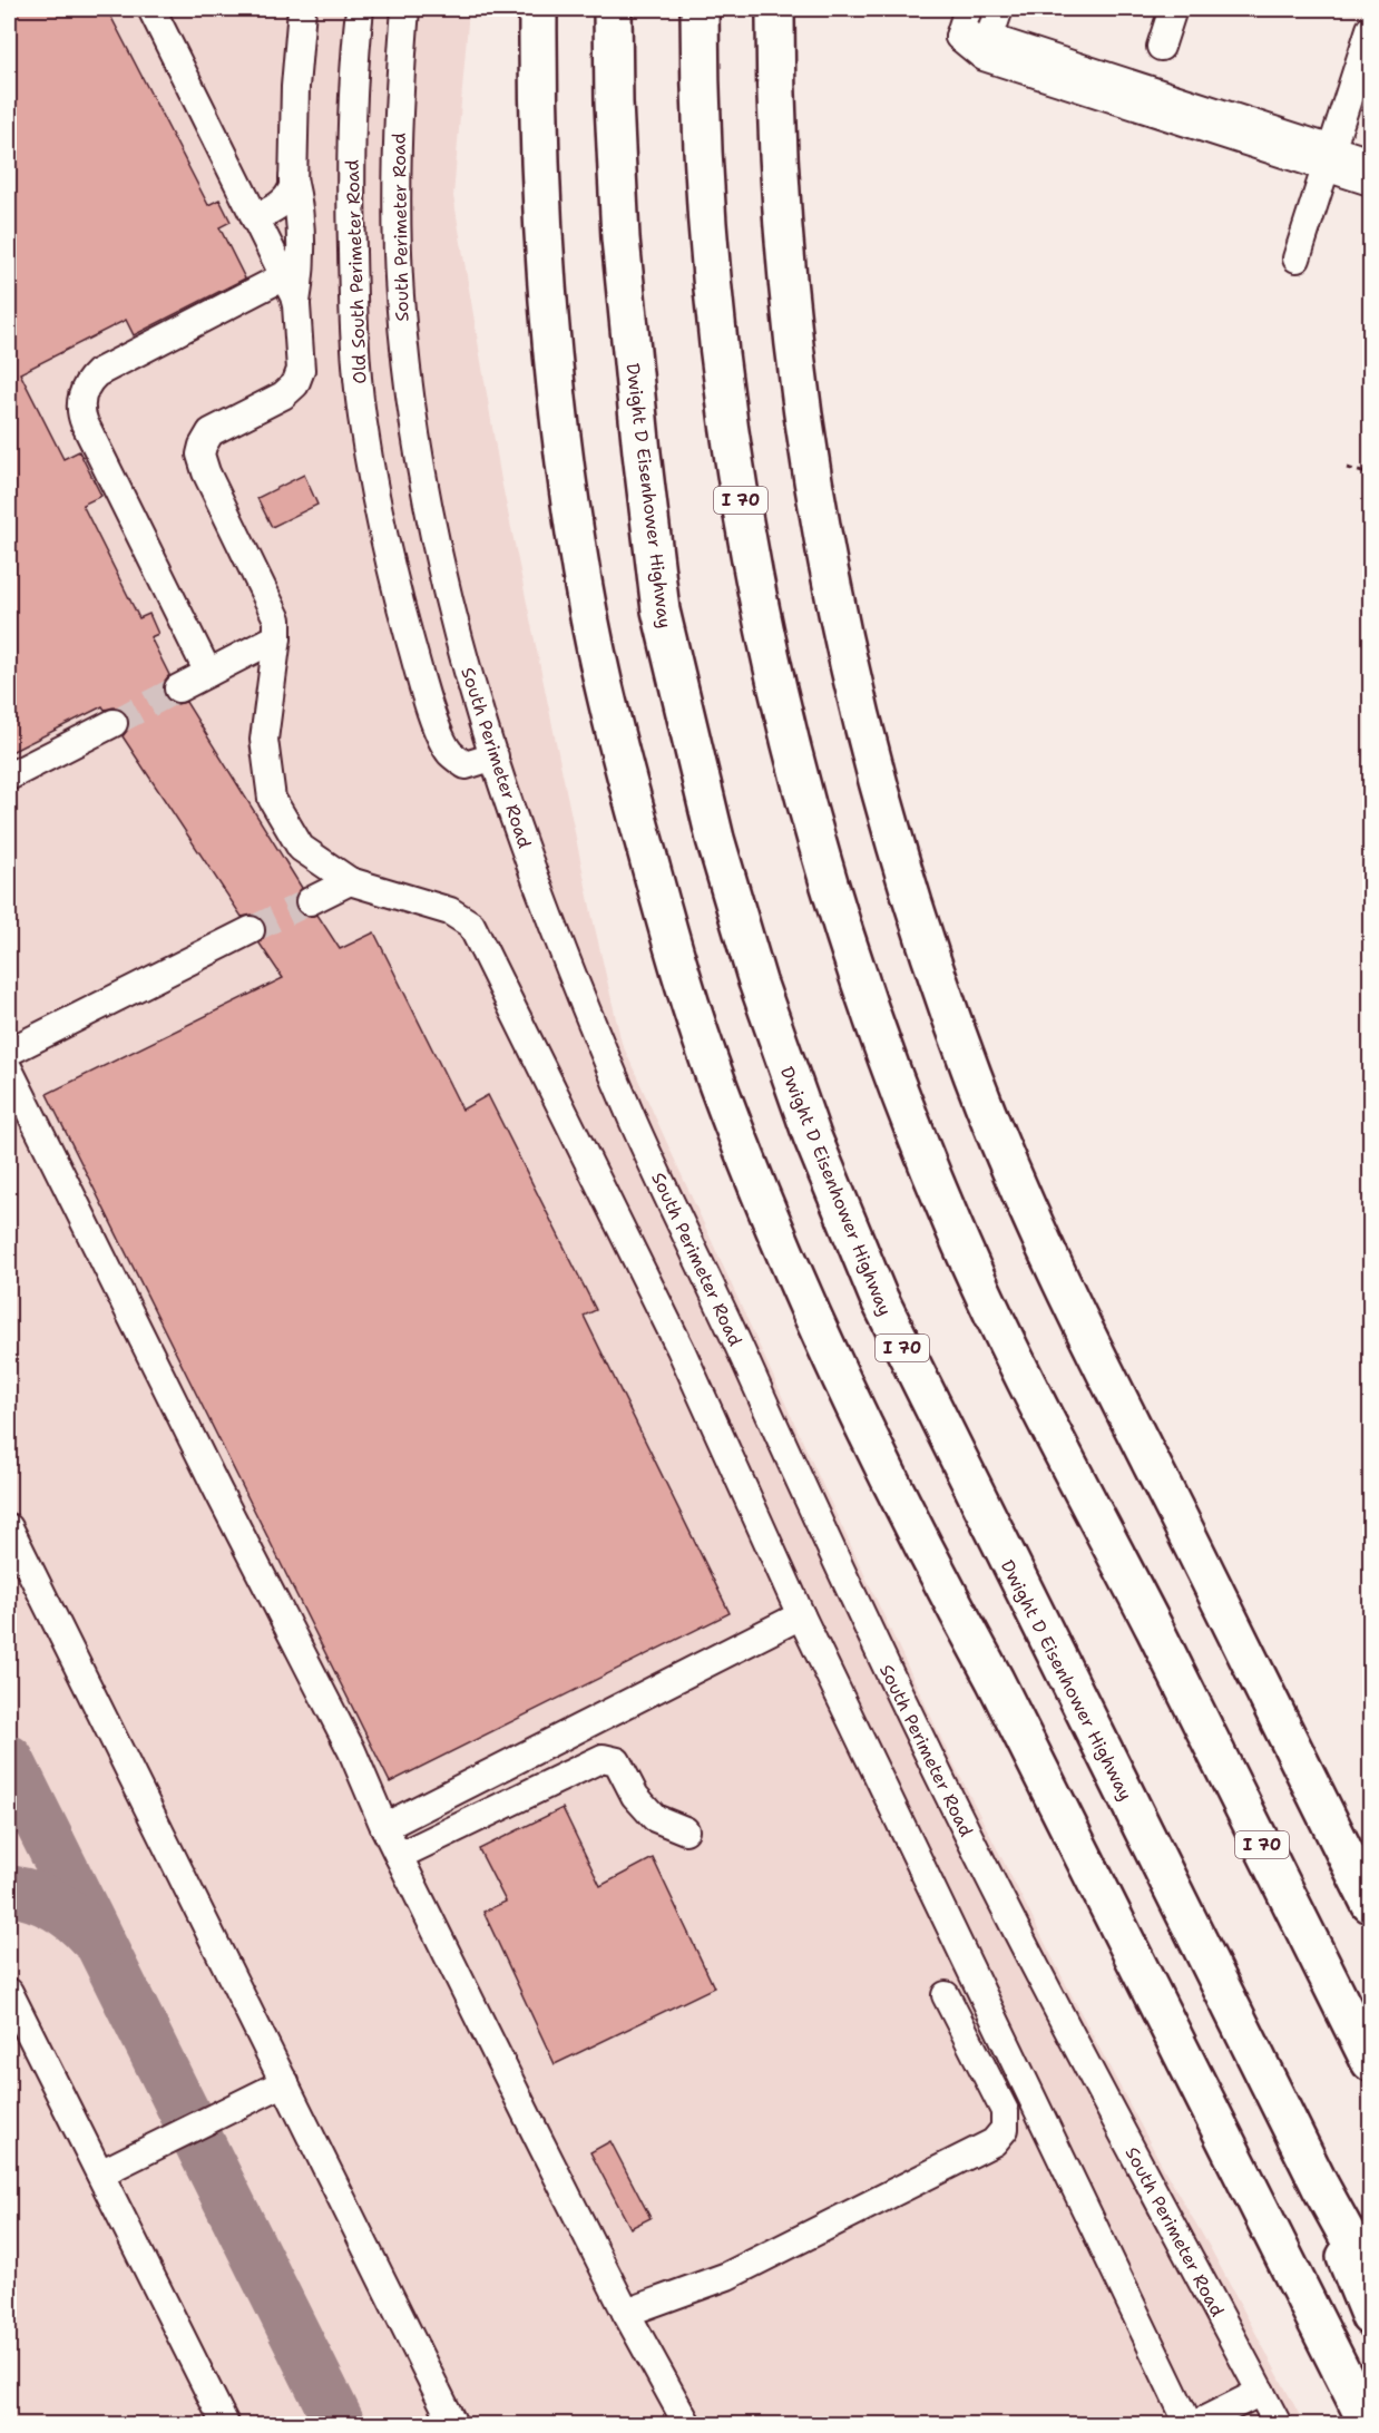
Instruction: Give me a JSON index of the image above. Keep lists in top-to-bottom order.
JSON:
{
  "streets": {
    "highway": ["Dwight D Eisenhower Highway", "I 70"],
    "street": ["South Perimeter Road", "Old South Perimeter Road"]
  },
  "crossings": [
    ["South Perimeter Road", "Old South Perimeter Road"]
  ]
}
